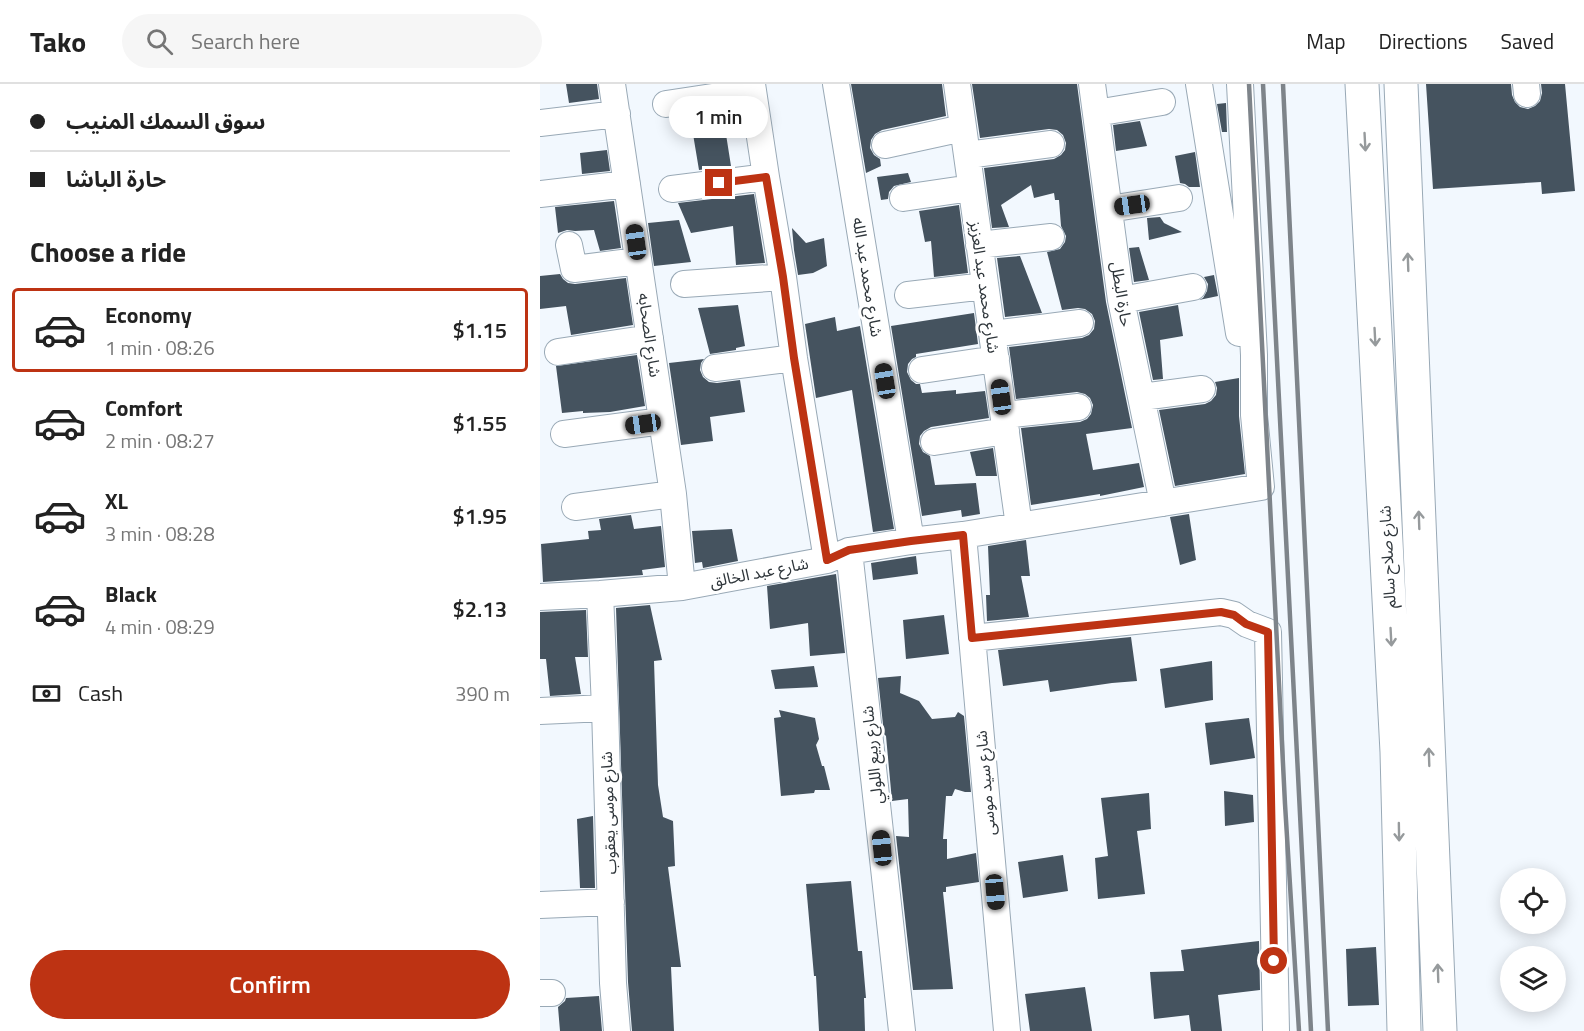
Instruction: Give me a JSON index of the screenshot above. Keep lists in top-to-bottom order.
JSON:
{
  "streets": {
    "highway": ["شارع صلاح سالم"],
    "street": [
      "شارع محمد عبد الله",
      "شارع محمد عبد العزيز",
      "حارة البطل",
      "شارع الصحابه",
      "شارع عبد الخالق",
      "شارع ربيع اللولي",
      "شارع سيد موسى",
      "شارع موسى يعقوب"
    ]
  },
  "crossings": [
    ["شارع محمد عبد الله", "شارع عبد الخالق"],
    ["شارع محمد عبد العزيز", "شارع عبد الخالق"],
    ["حارة البطل", "شارع عبد الخالق"],
    ["شارع الصحابه", "شارع عبد الخالق"],
    ["شارع عبد الخالق", "شارع ربيع اللولي"],
    ["شارع عبد الخالق", "شارع سيد موسى"],
    ["شارع عبد الخالق", "شارع موسى يعقوب"]
  ],
  "page": {
    "header": "Tako",
    "search": "Search here",
    "nav": ["Map", "Directions", "Saved"],
    "banner": ["سوق السمك المنيب", "حارة الباشا"],
    "bubble": "1 min",
    "heading": "Choose a ride",
    "list": [
      {
        "name": "Economy",
        "note": "1 min · 08:26",
        "value": "$1.15"
      },
      {
        "name": "Comfort",
        "note": "2 min · 08:27",
        "value": "$1.55"
      },
      {
        "name": "XL",
        "note": "3 min · 08:28",
        "value": "$1.95"
      },
      {
        "name": "Black",
        "note": "4 min · 08:29",
        "value": "$2.13"
      }
    ],
    "pay": ["Cash", "390 m"],
    "buttons": "Confirm"
  }
}
